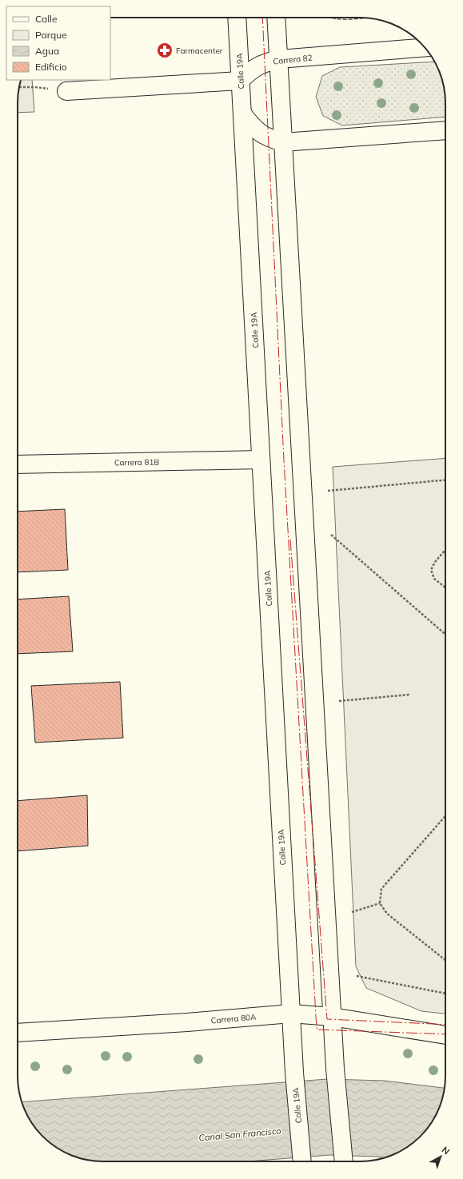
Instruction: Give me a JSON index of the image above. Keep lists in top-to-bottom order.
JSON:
{
  "streets": {
    "street": [
      "Carrera 82",
      "Calle 19A",
      "Carrera 81B",
      "Carrera 80A"
    ]
  },
  "crossings": [
    ["Carrera 82", "Calle 19A"],
    ["Calle 19A", "Carrera 81B"],
    ["Calle 19A", "Carrera 80A"]
  ],
  "water": ["Canal San Francisco"],
  "places": {
    "pharmacy": ["Farmacenter"]
  },
  "legend": [
    "Calle",
    "Parque",
    "Agua",
    "Edificio"
  ],
  "north": "top right"
}
